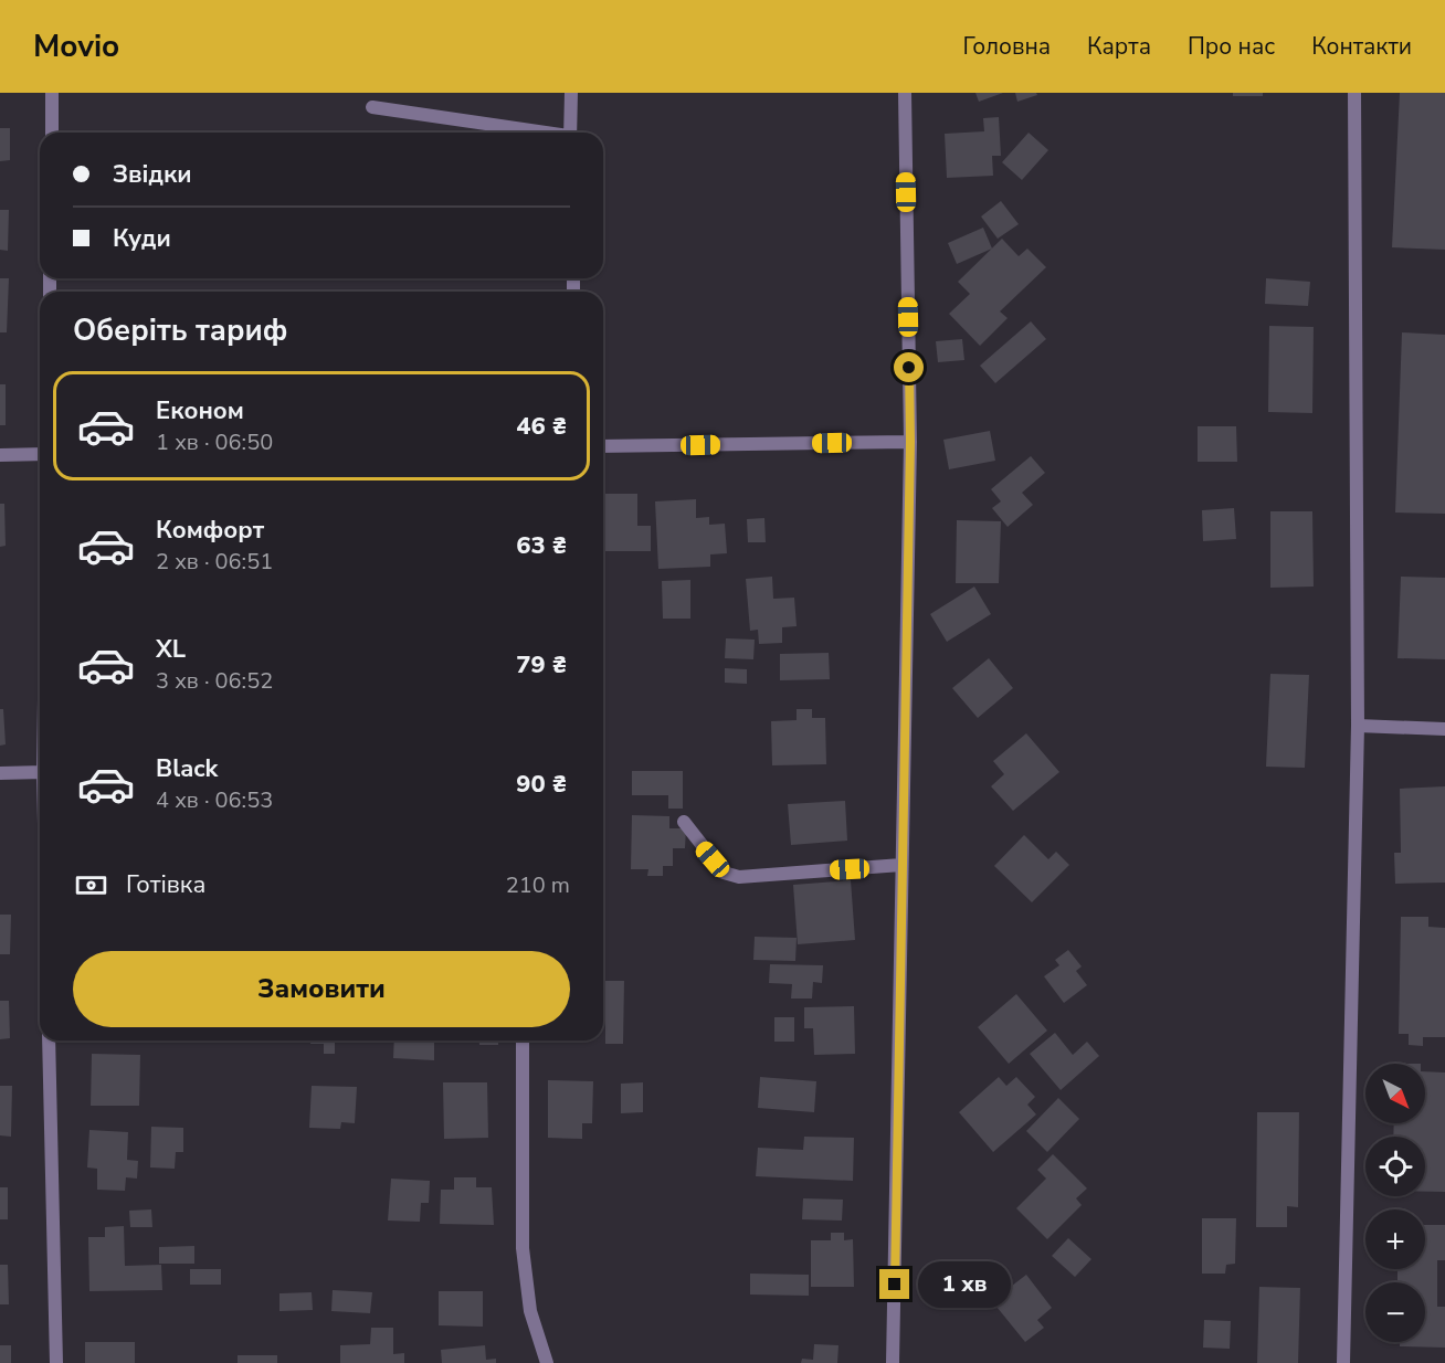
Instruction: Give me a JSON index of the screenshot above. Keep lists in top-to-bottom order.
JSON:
{
  "north": "bottom right",
  "page": {
    "header": "Movio",
    "nav": [
      "Головна",
      "Карта",
      "Про нас",
      "Контакти"
    ],
    "banner": ["Звідки", "Куди"],
    "heading": "Оберіть тариф",
    "list": [
      {
        "name": "Економ",
        "note": "1 хв · 06:50",
        "value": "46 ₴"
      },
      {
        "name": "Комфорт",
        "note": "2 хв · 06:51",
        "value": "63 ₴"
      },
      {
        "name": "XL",
        "note": "3 хв · 06:52",
        "value": "79 ₴"
      },
      {
        "name": "Black",
        "note": "4 хв · 06:53",
        "value": "90 ₴"
      }
    ],
    "pay": ["Готівка", "210 m"],
    "buttons": "Замовити",
    "map_buttons": ["+", "−"],
    "bubble": "1 хв"
  }
}
